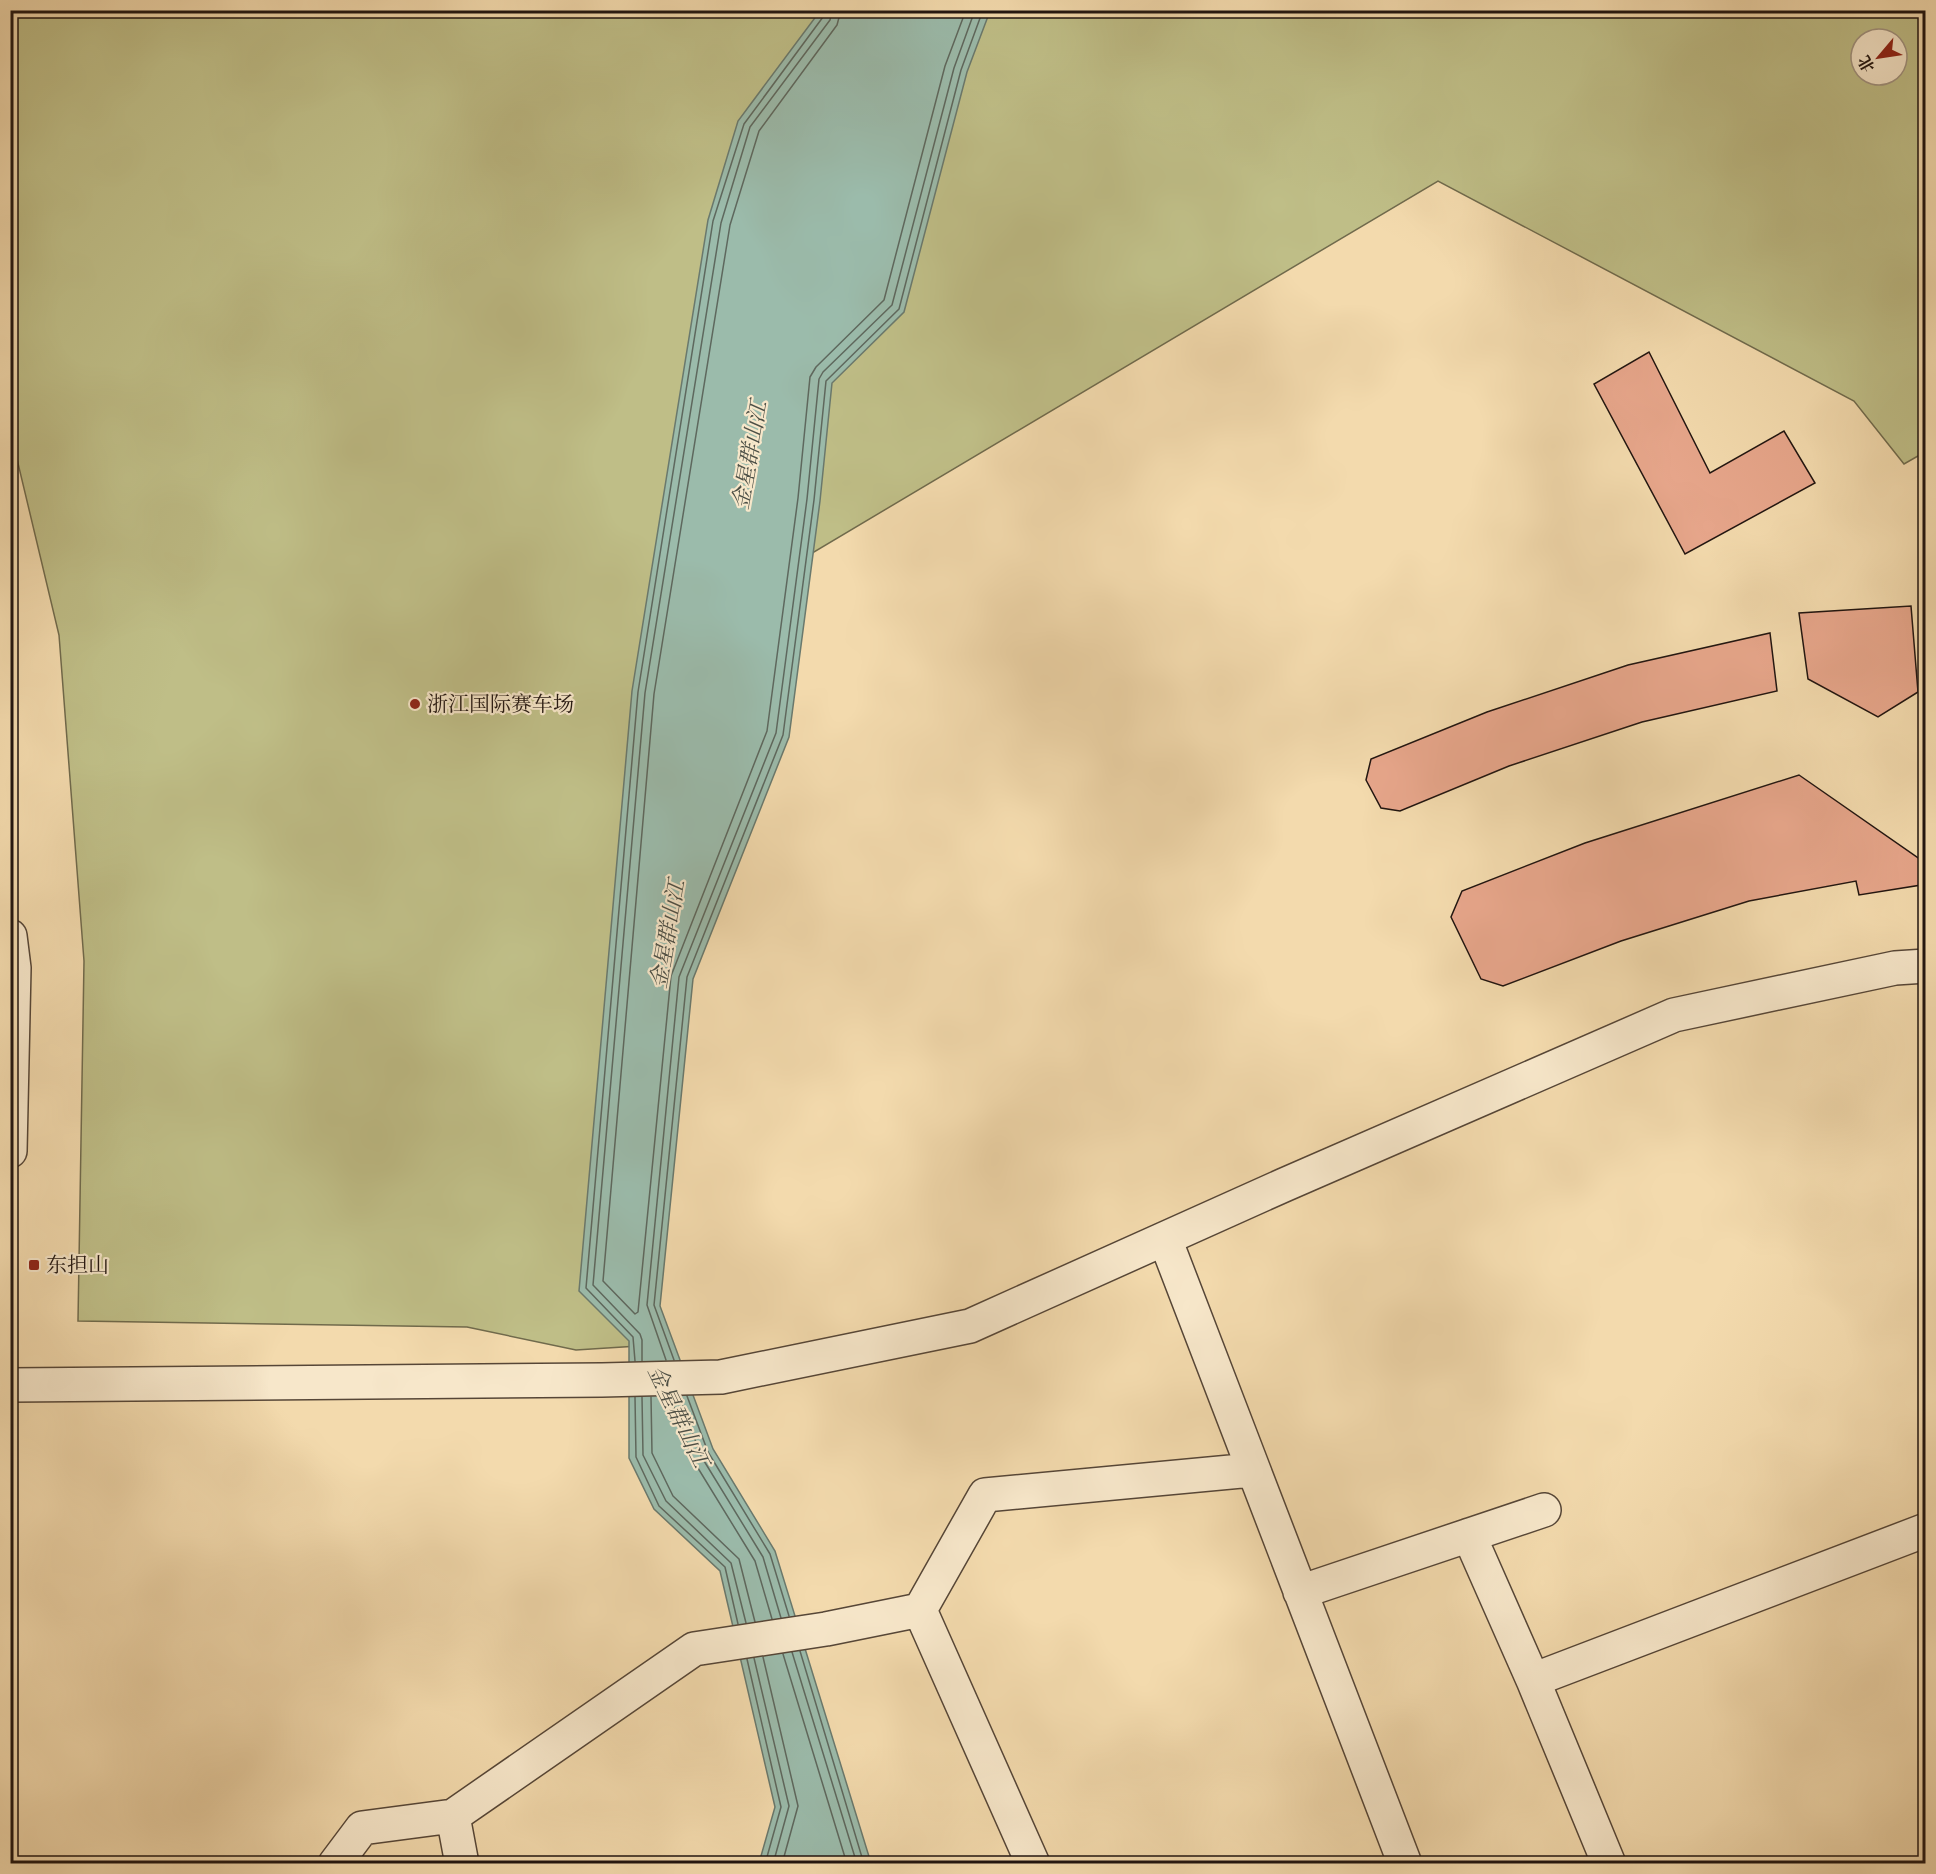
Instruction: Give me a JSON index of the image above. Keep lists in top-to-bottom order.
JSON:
{
  "water": ["金星群山江"],
  "places": {
    "other": ["浙江国际赛车场"],
    "transit": ["东担山"]
  },
  "north": "bottom left"
}
